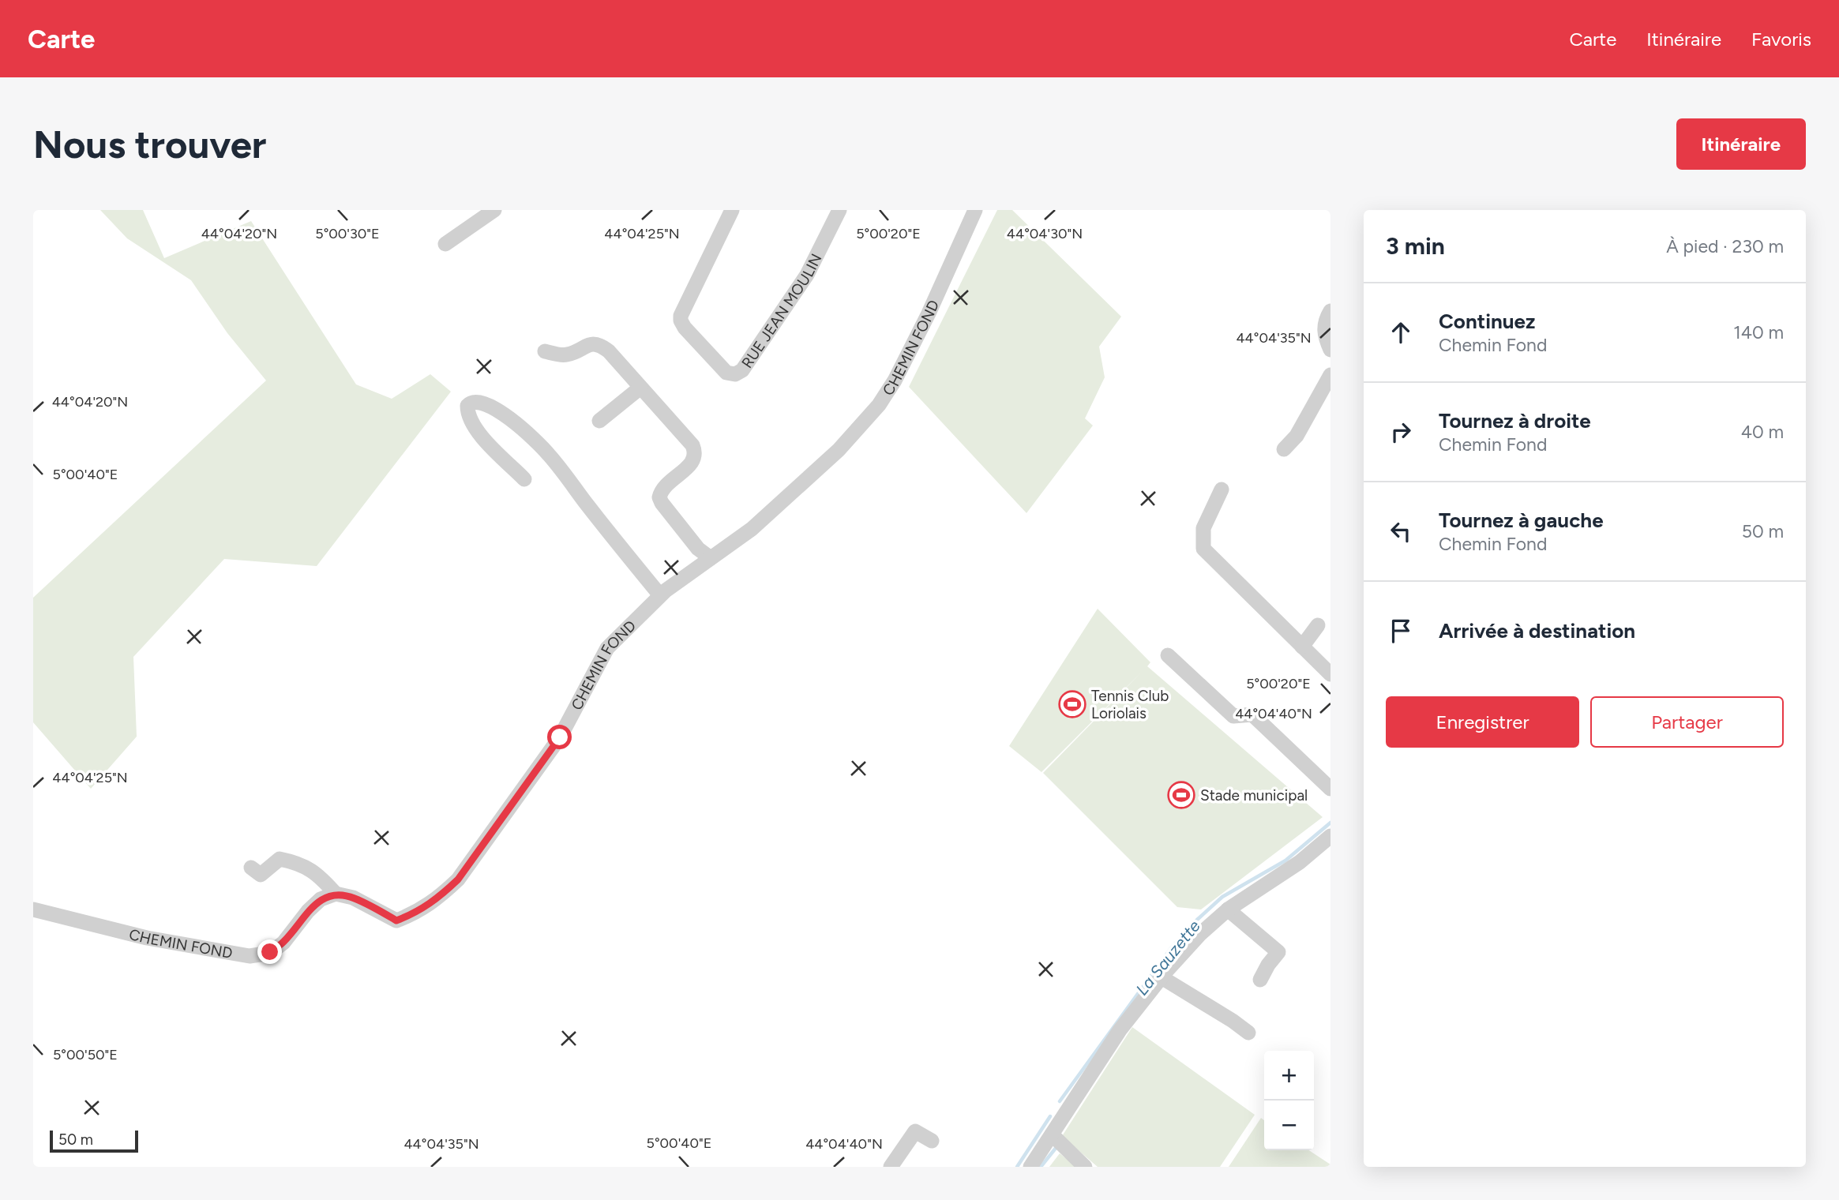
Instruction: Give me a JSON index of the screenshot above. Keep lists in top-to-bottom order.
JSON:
{
  "streets": {
    "street": ["RUE JEAN MOULIN", "CHEMIN FOND"]
  },
  "water": ["La Sauzette"],
  "places": {
    "sports": ["Tennis Club Loriolais", "Stade municipal"]
  },
  "scale_bar": "50 m",
  "page": {
    "header": "Carte",
    "nav": ["Carte", "Itinéraire", "Favoris"],
    "buttons": [
      "Itinéraire",
      ["Enregistrer", "Partager"]
    ],
    "title": "Nous trouver",
    "heading": ["3 min", "À pied · 230 m"],
    "list": [
      ["Continuez", "Chemin Fond", "140 m"],
      ["Tournez à droite", "Chemin Fond", "40 m"],
      ["Tournez à gauche", "Chemin Fond", "50 m"],
      "Arrivée à destination"
    ],
    "map_buttons": ["+", "−"],
    "scale": "50 m"
  },
  "coordinates": [
    "44°04'20\"N",
    "44°04'25\"N",
    "44°04'30\"N",
    "5°00'30\"E",
    "5°00'20\"E",
    "44°04'35\"N",
    "5°00'40\"E",
    "44°04'40\"N",
    "5°00'50\"E"
  ]
}
